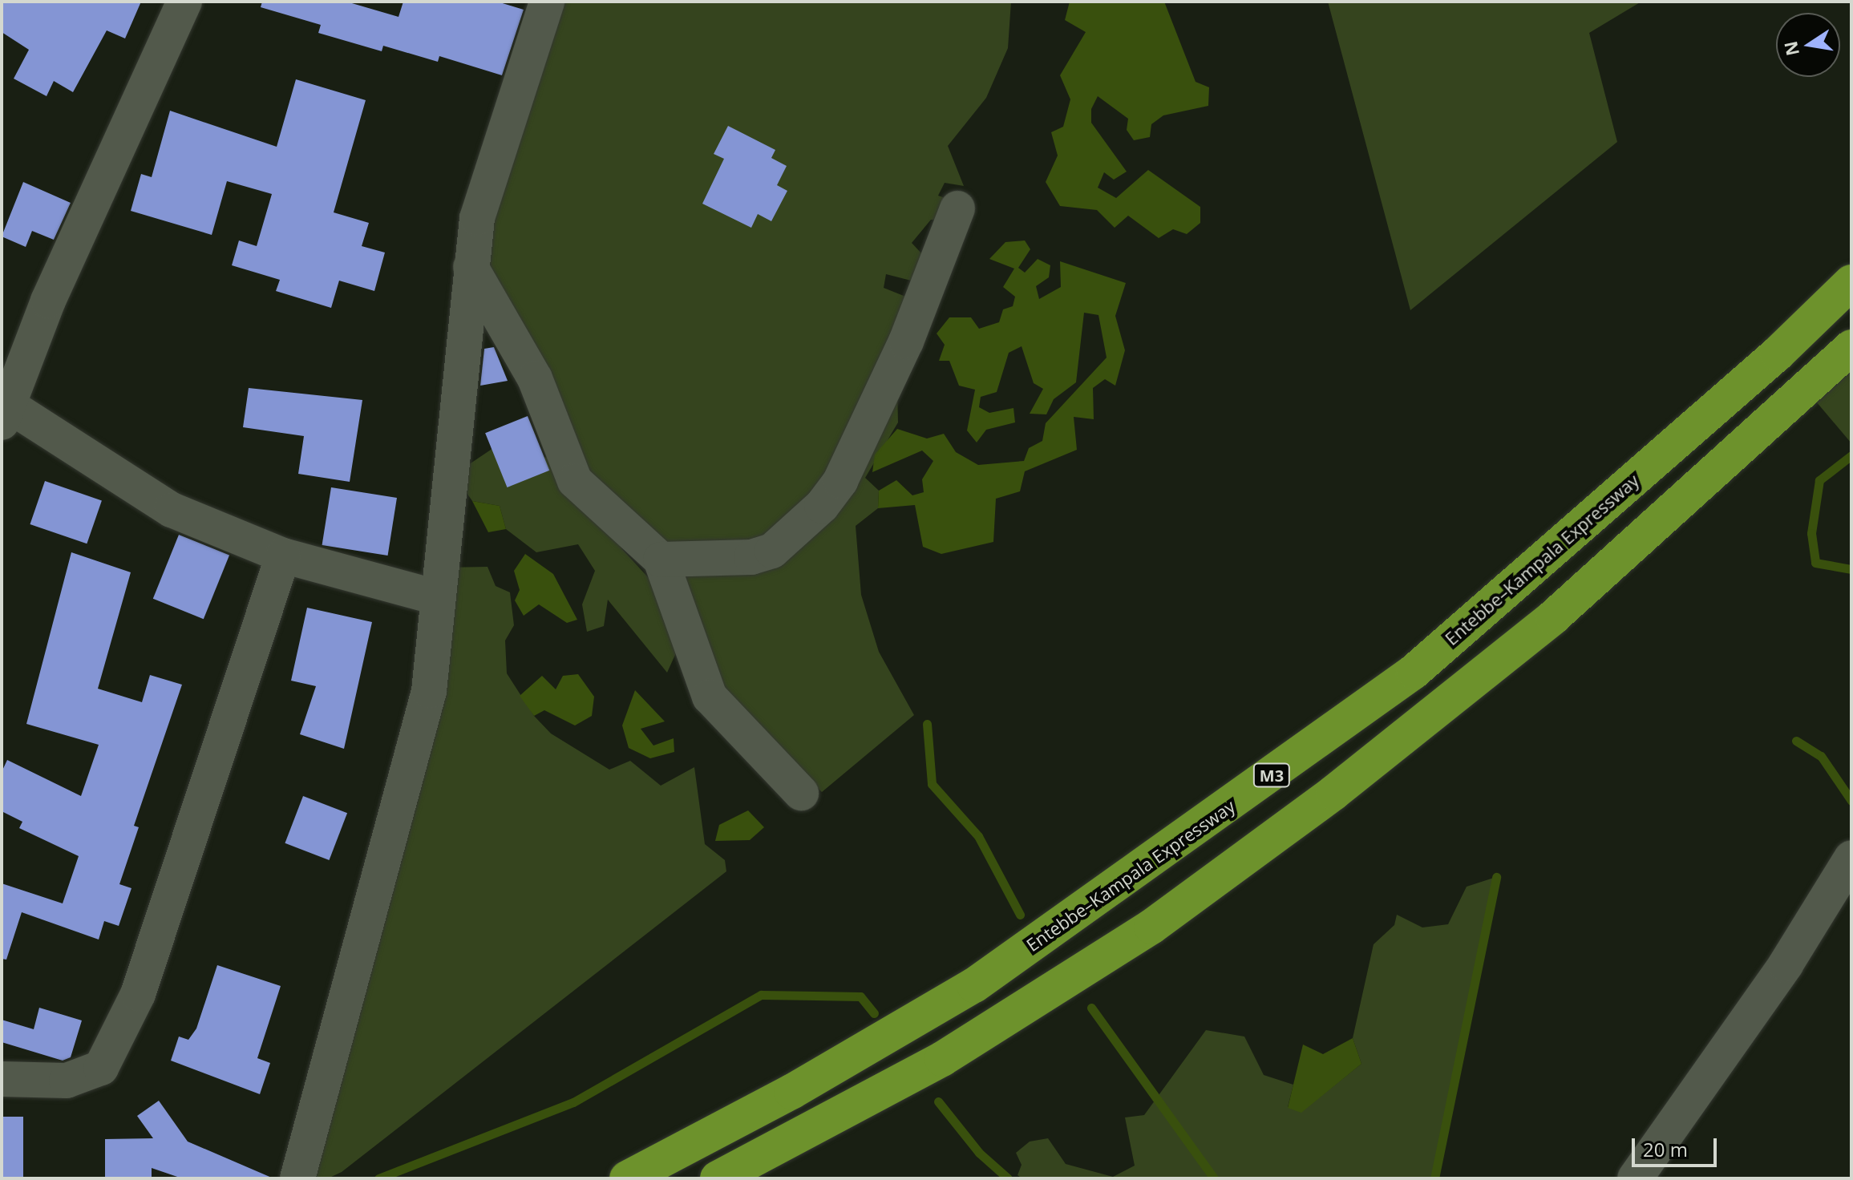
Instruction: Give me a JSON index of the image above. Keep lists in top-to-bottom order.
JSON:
{
  "streets": {
    "highway": ["Entebbe–Kampala Expressway", "M3"]
  },
  "scale_bar": "20 m",
  "north": "left"
}
